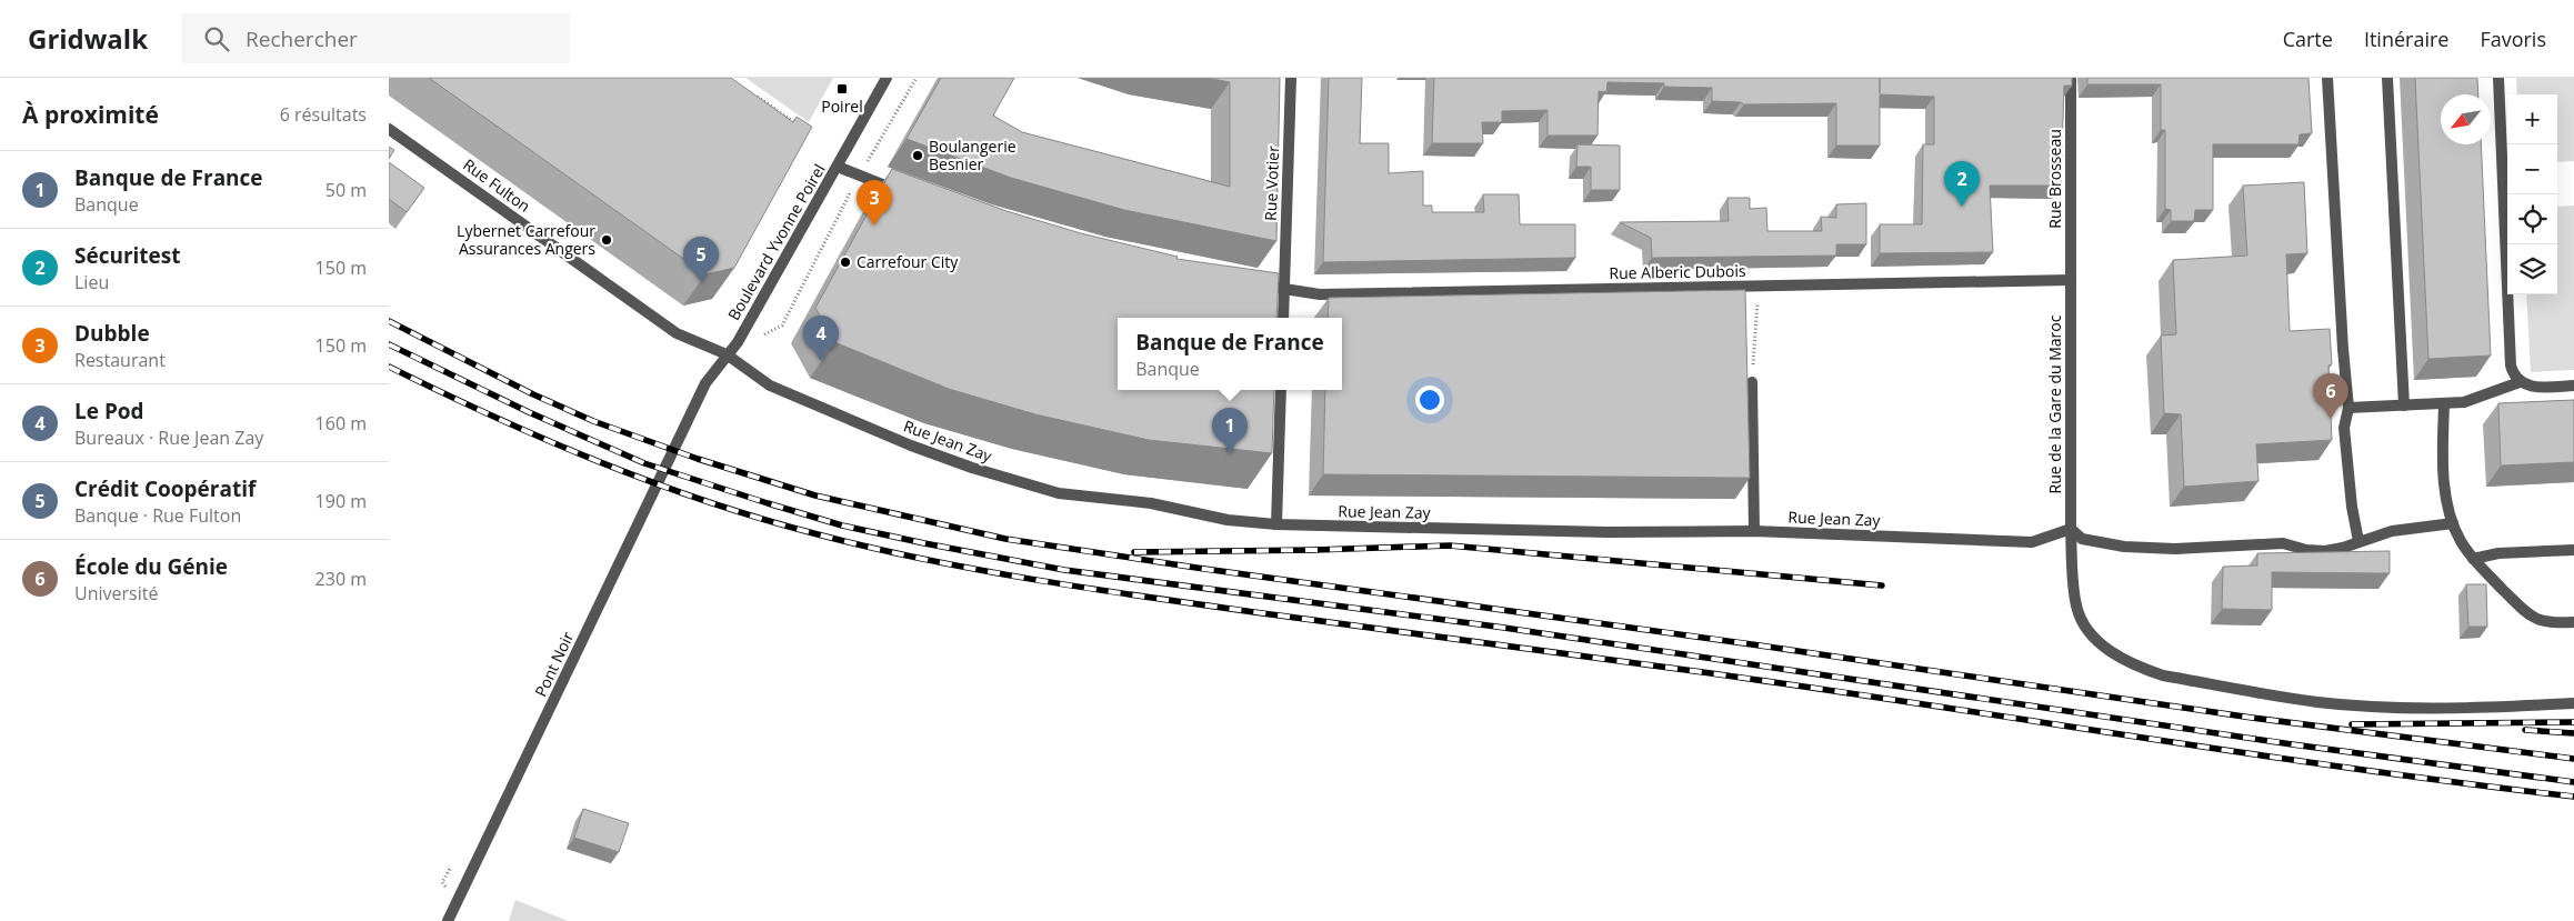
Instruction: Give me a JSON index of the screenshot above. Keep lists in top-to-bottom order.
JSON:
{
  "streets": {
    "street": [
      "Rue Brosseau",
      "Rue Votier",
      "Rue Fulton",
      "Boulevard Yvonne Poirel",
      "Rue Alberic Dubois",
      "Rue de la Gare du Maroc",
      "Rue Jean Zay",
      "Pont Noir"
    ]
  },
  "crossings": [
    ["Rue Brosseau", "Rue Alberic Dubois"],
    ["Rue Brosseau", "Rue de la Gare du Maroc"],
    ["Rue Votier", "Rue Alberic Dubois"],
    ["Rue Fulton", "Boulevard Yvonne Poirel"],
    ["Rue Fulton", "Rue Jean Zay"],
    ["Boulevard Yvonne Poirel", "Rue Jean Zay"],
    ["Boulevard Yvonne Poirel", "Pont Noir"],
    ["Rue Alberic Dubois", "Rue de la Gare du Maroc"],
    ["Rue de la Gare du Maroc", "Rue Jean Zay"]
  ],
  "places": {
    "transit": ["Poirel"],
    "other": ["Boulangerie Besnier", "Lybernet Carrefour Assurances Angers", "Carrefour City"]
  },
  "north": "bottom left",
  "page": {
    "header": "Gridwalk",
    "search": "Rechercher",
    "nav": ["Carte", "Itinéraire", "Favoris"],
    "heading": ["À proximité", "6 résultats"],
    "map_buttons": ["+", "−"],
    "list": [
      {
        "mark": "1",
        "name": "Banque de France",
        "note": "Banque",
        "value": "50 m"
      },
      {
        "mark": "2",
        "name": "Sécuritest",
        "note": "Lieu",
        "value": "150 m"
      },
      {
        "mark": "3",
        "name": "Dubble",
        "note": "Restaurant",
        "value": "150 m"
      },
      {
        "mark": "4",
        "name": "Le Pod",
        "note": "Bureaux · Rue Jean Zay",
        "value": "160 m"
      },
      {
        "mark": "5",
        "name": "Crédit Coopératif",
        "note": "Banque · Rue Fulton",
        "value": "190 m"
      },
      {
        "mark": "6",
        "name": "École du Génie",
        "note": "Université",
        "value": "230 m"
      }
    ],
    "pins": [
      "2",
      "3",
      "5",
      "4",
      "6",
      "1"
    ],
    "popup": ["Banque de France", "Banque"]
  }
}
